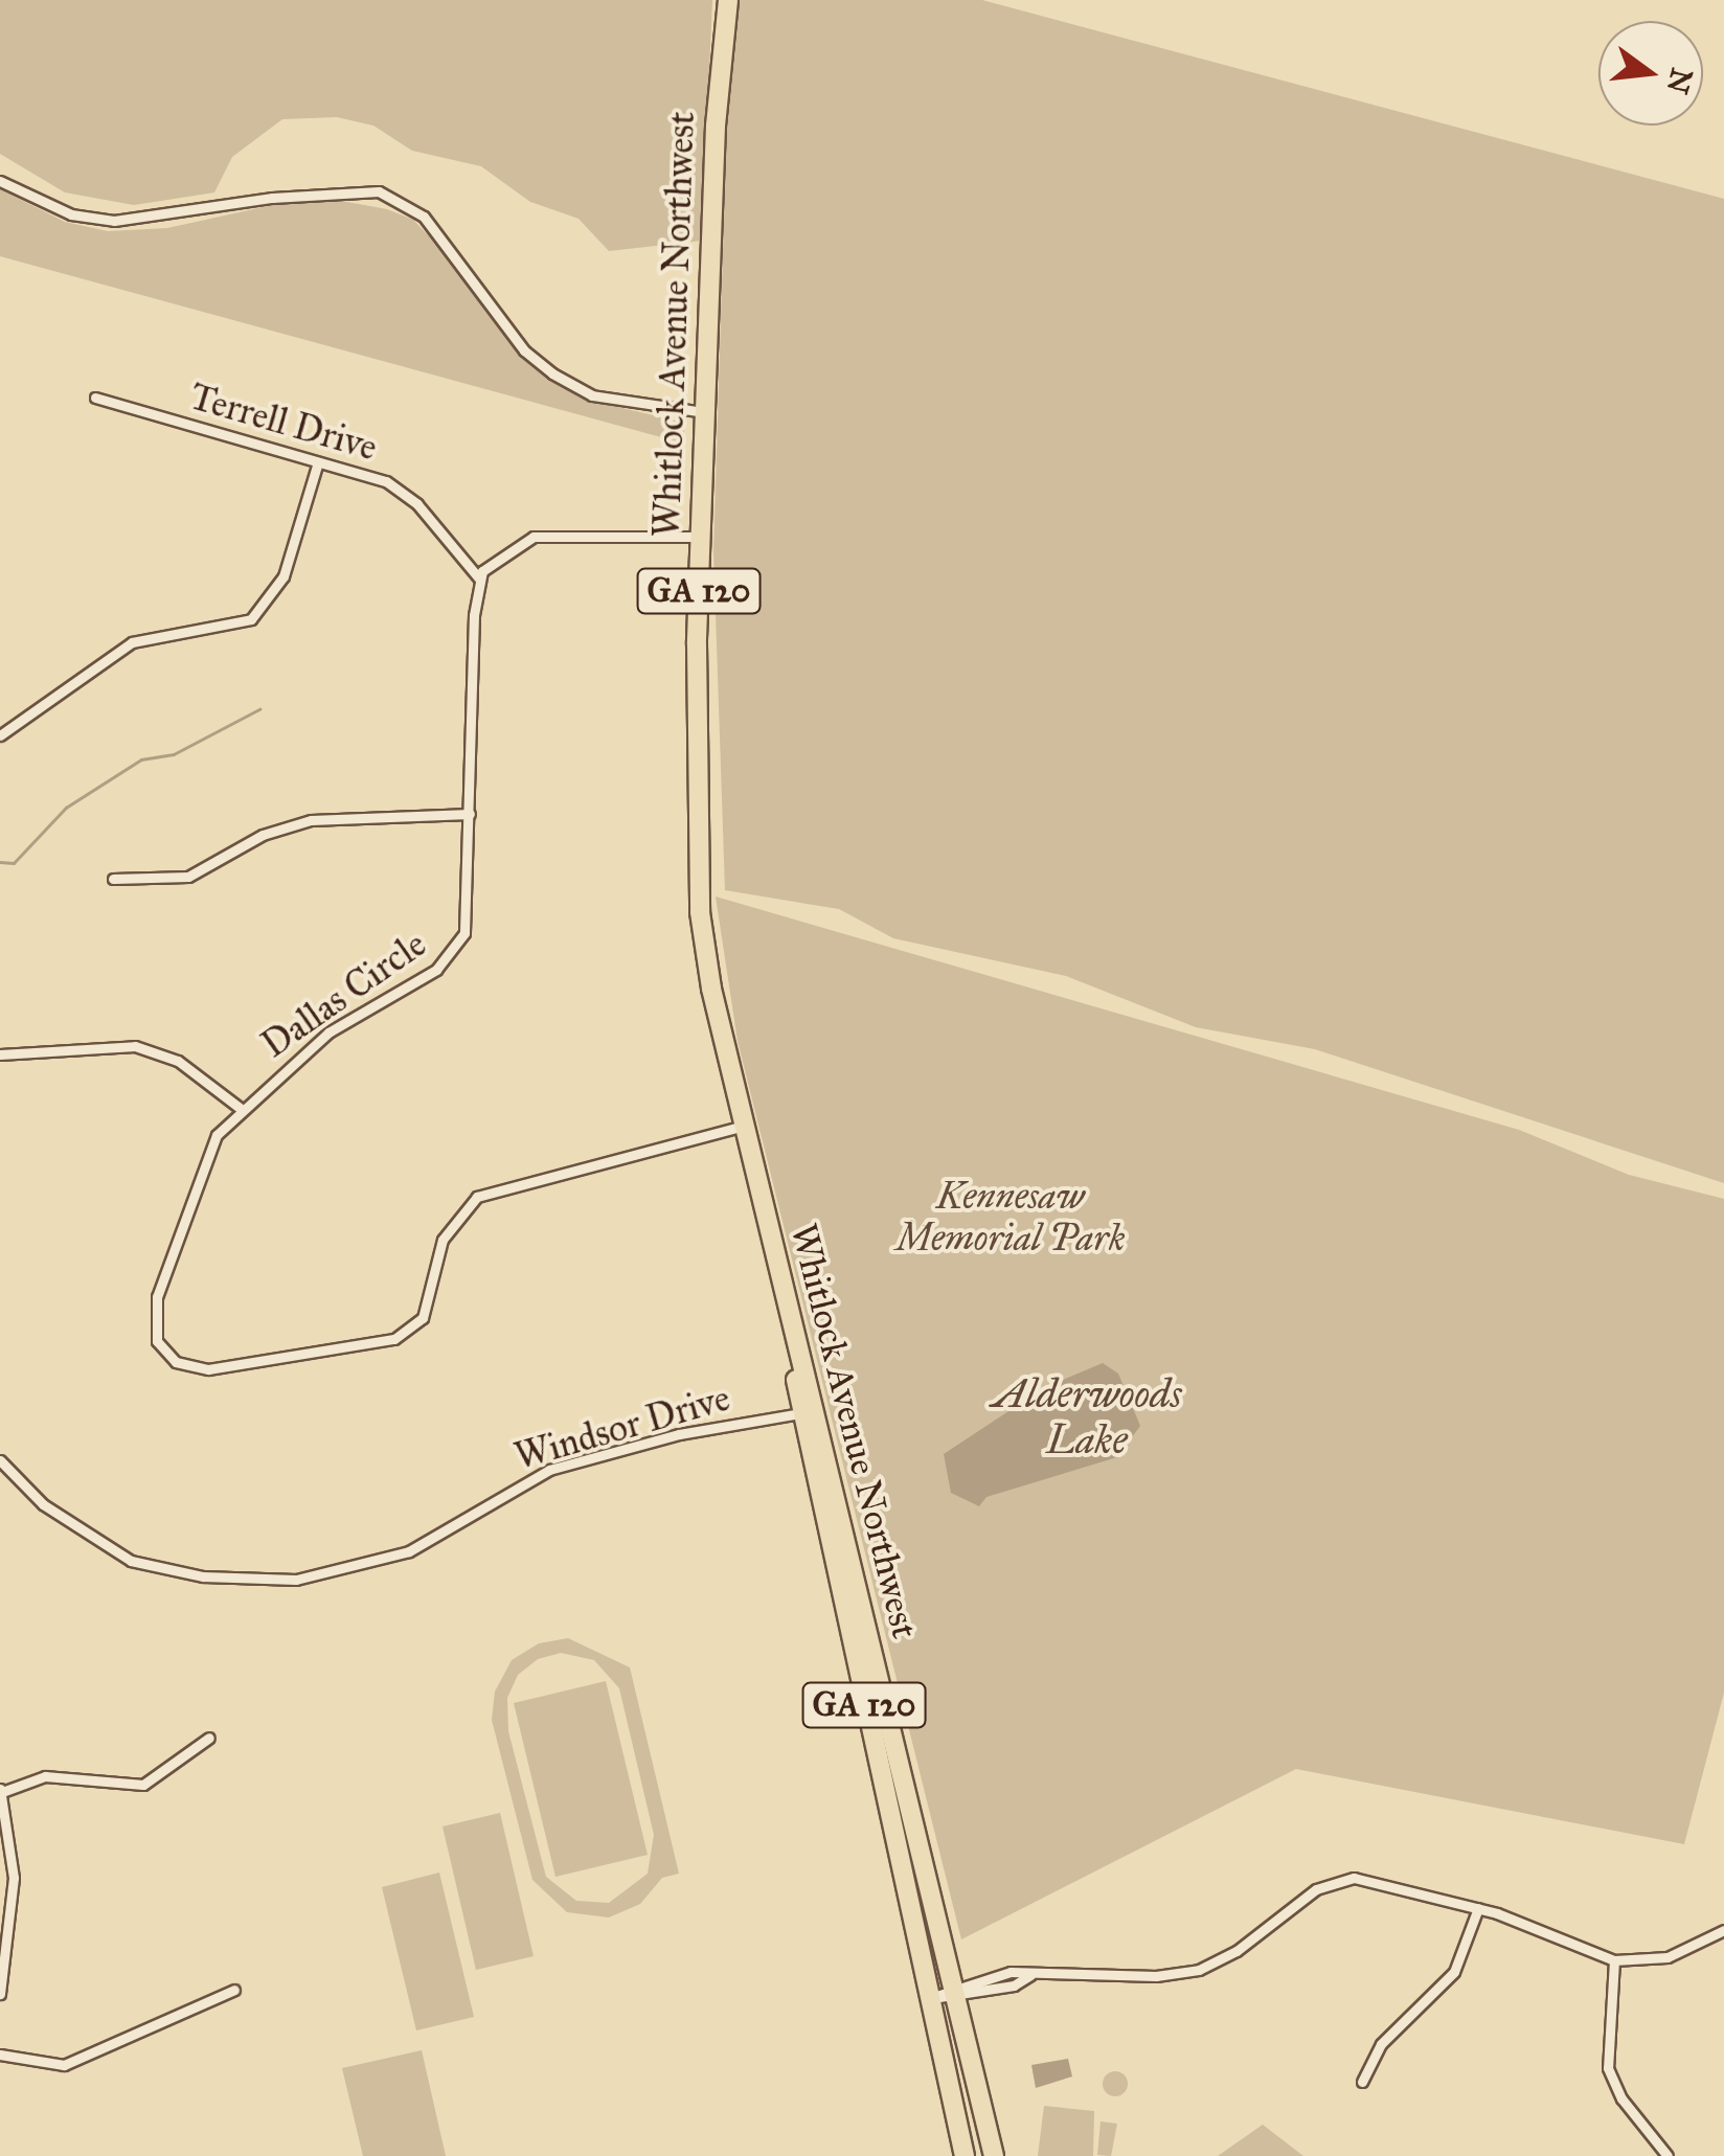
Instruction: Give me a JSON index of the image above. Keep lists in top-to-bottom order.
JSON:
{
  "streets": {
    "highway": ["Whitlock Avenue Northwest", "GA 120"],
    "street": ["Terrell Drive", "Dallas Circle", "Windsor Drive"]
  },
  "crossings": [
    ["Whitlock Avenue Northwest", "Dallas Circle"],
    ["Whitlock Avenue Northwest", "Windsor Drive"],
    ["Terrell Drive", "Dallas Circle"]
  ],
  "water": ["Alderwoods Lake"],
  "parks": ["Kennesaw Memorial Park"],
  "north": "right"
}
